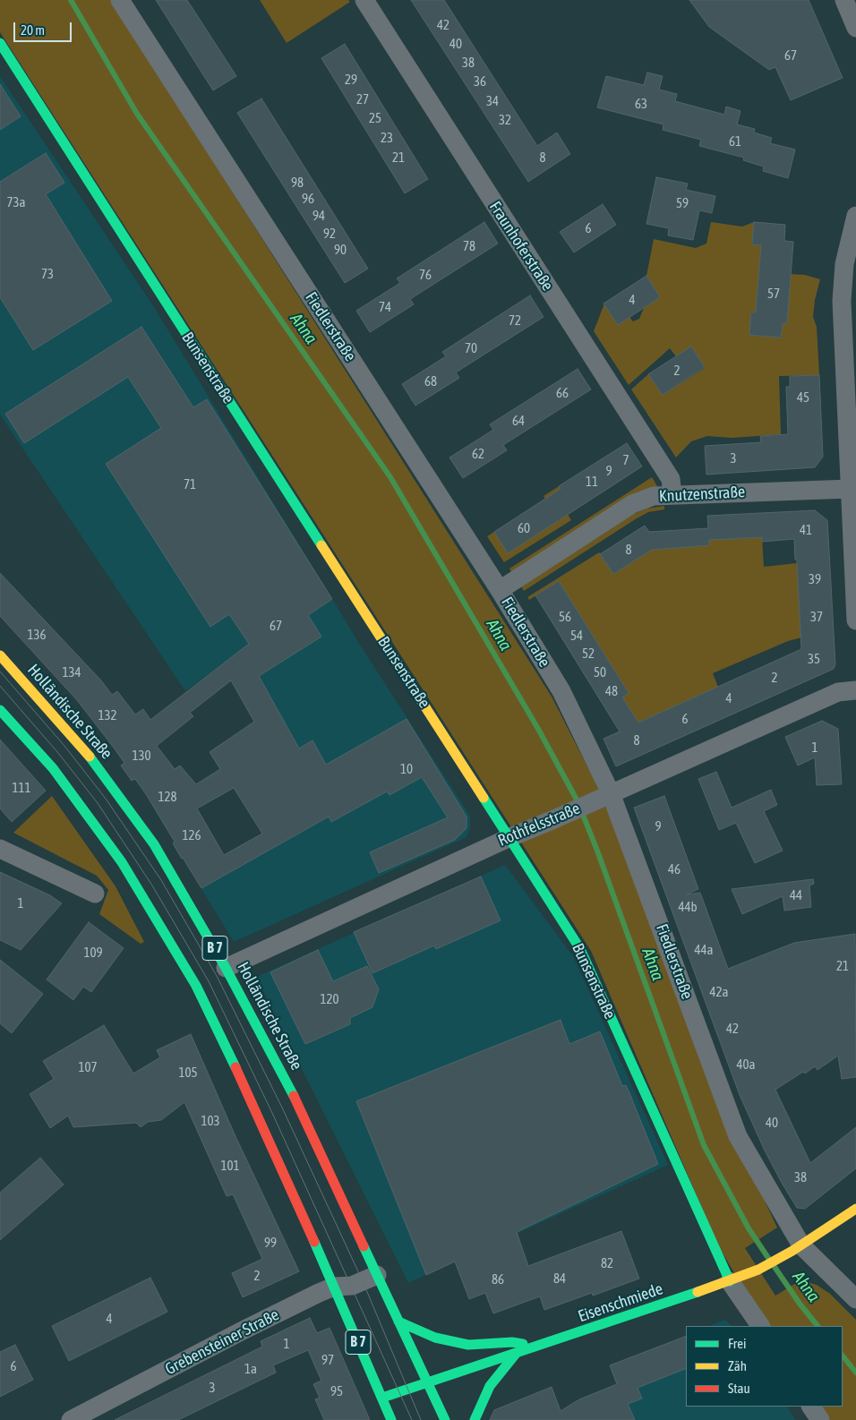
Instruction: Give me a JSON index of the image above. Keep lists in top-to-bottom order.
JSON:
{
  "streets": {
    "street": [
      "Fraunhoferstraße",
      "Fiedlerstraße",
      "Bunsenstraße",
      "Knutzenstraße",
      "Holländische Straße",
      "Rothfelsstraße",
      "B 7",
      "Eisenschmiede",
      "Grebensteiner Straße"
    ]
  },
  "crossings": [
    ["Fraunhoferstraße", "Knutzenstraße"],
    ["Fiedlerstraße", "Knutzenstraße"],
    ["Fiedlerstraße", "Rothfelsstraße"],
    ["Fiedlerstraße", "Eisenschmiede"],
    ["Bunsenstraße", "Rothfelsstraße"],
    ["Bunsenstraße", "Eisenschmiede"],
    ["Holländische Straße", "Rothfelsstraße"],
    ["Holländische Straße", "B 7"],
    ["Holländische Straße", "Eisenschmiede"],
    ["Holländische Straße", "Grebensteiner Straße"],
    ["B 7", "Eisenschmiede"],
    ["B 7", "Grebensteiner Straße"]
  ],
  "water": ["Ahna"],
  "house_numbers": [
    "42",
    "40",
    "67",
    "38",
    "29",
    "36",
    "27",
    "34",
    "63",
    "25",
    "32",
    "23",
    "61",
    "21",
    "8",
    "98",
    "96",
    "73a",
    "59",
    "94",
    "6",
    "92",
    "78",
    "90",
    "73",
    "76",
    "57",
    "4",
    "74",
    "72",
    "70",
    "2",
    "68",
    "66",
    "45",
    "64",
    "62",
    "3",
    "7",
    "9",
    "11",
    "71",
    "60",
    "41",
    "8",
    "39",
    "56",
    "37",
    "67",
    "136",
    "54",
    "52",
    "35",
    "134",
    "50",
    "2",
    "48",
    "4",
    "132",
    "6",
    "8",
    "1",
    "130",
    "10",
    "111",
    "128",
    "9",
    "126",
    "46",
    "44",
    "1",
    "44b",
    "44a",
    "109",
    "21",
    "42a",
    "120",
    "42",
    "40a",
    "107",
    "105",
    "103",
    "40",
    "101",
    "38",
    "99",
    "82",
    "2",
    "84",
    "86",
    "4",
    "1",
    "97",
    "6",
    "1a",
    "3",
    "95"
  ],
  "legend": ["Frei", "Zäh", "Stau"],
  "scale_bar": "20 m"
}
